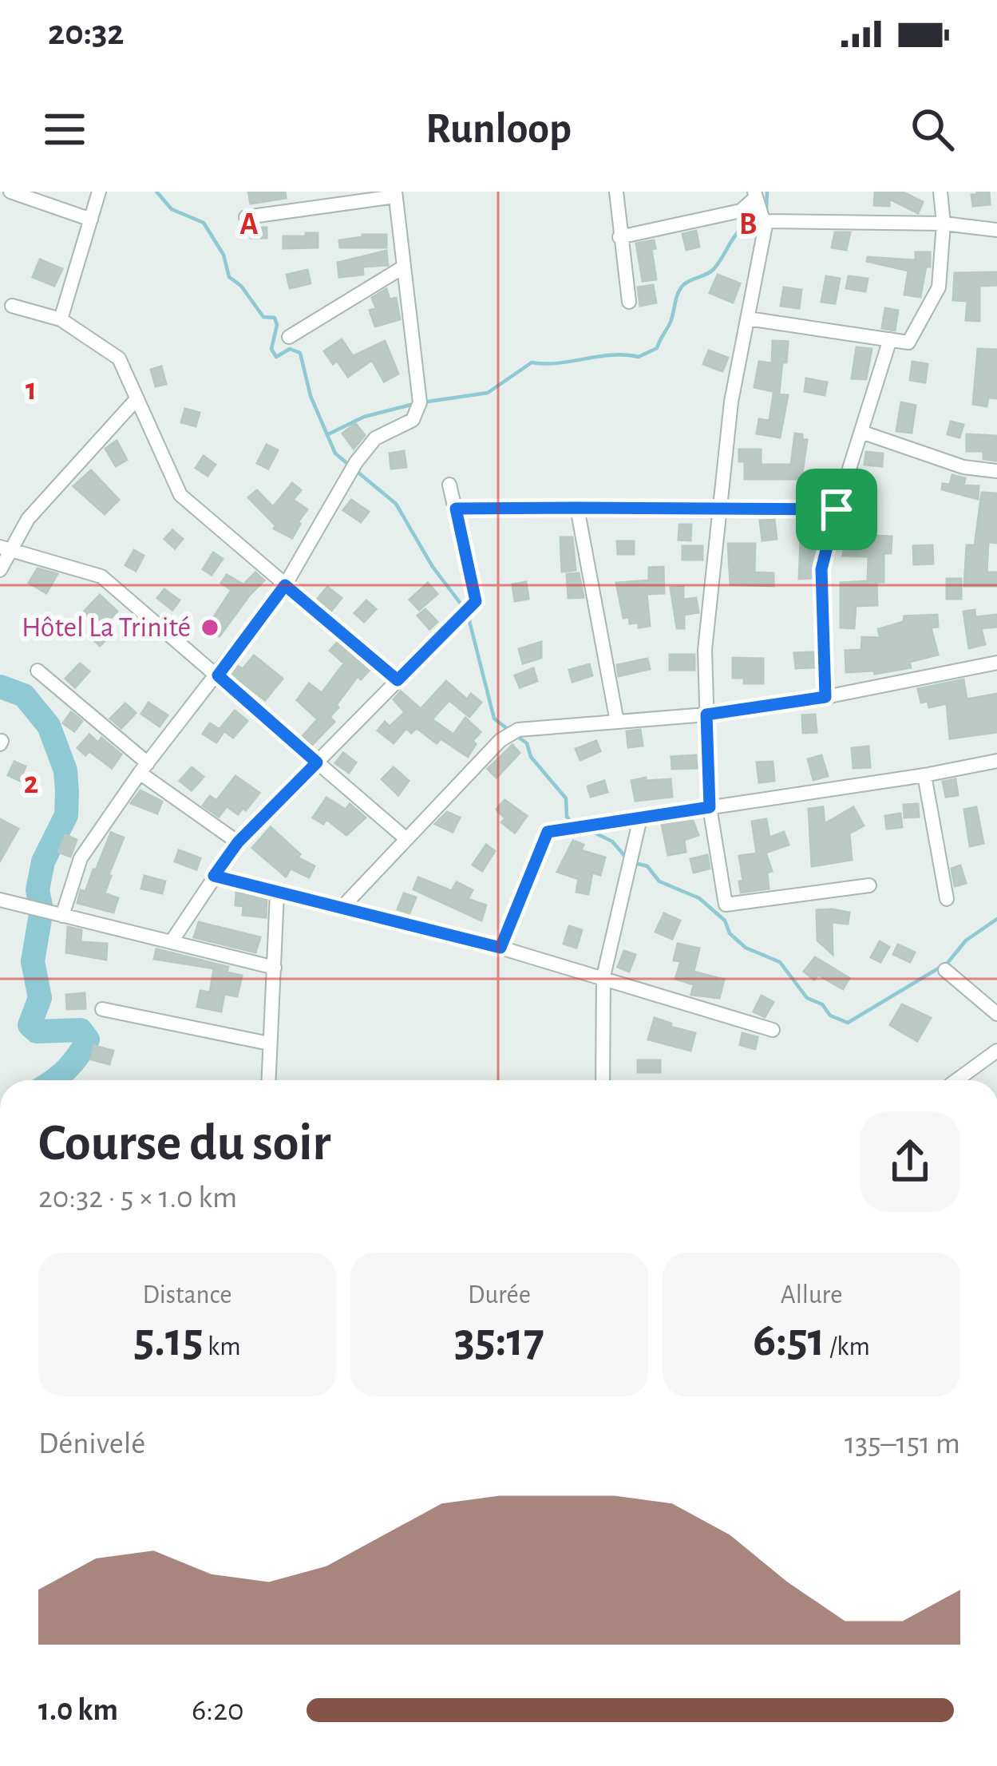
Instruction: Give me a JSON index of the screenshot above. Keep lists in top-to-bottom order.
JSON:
{
  "places": ["Hôtel La Trinité"],
  "page": {
    "status": "20:32",
    "header": "Runloop",
    "heading": ["Course du soir", "20:32 · 5 × 1.0 km"],
    "stats": [
      ["Distance", "5.15 km"],
      ["Durée", "35:17"],
      ["Allure", "6:51 /km"]
    ],
    "chart": ["Dénivelé", "135–151 m"],
    "list": [
      {
        "name": "1.0 km",
        "note": "6:20"
      }
    ]
  },
  "grid": {
    "columns": ["A", "B"],
    "rows": ["1", "2"]
  }
}
